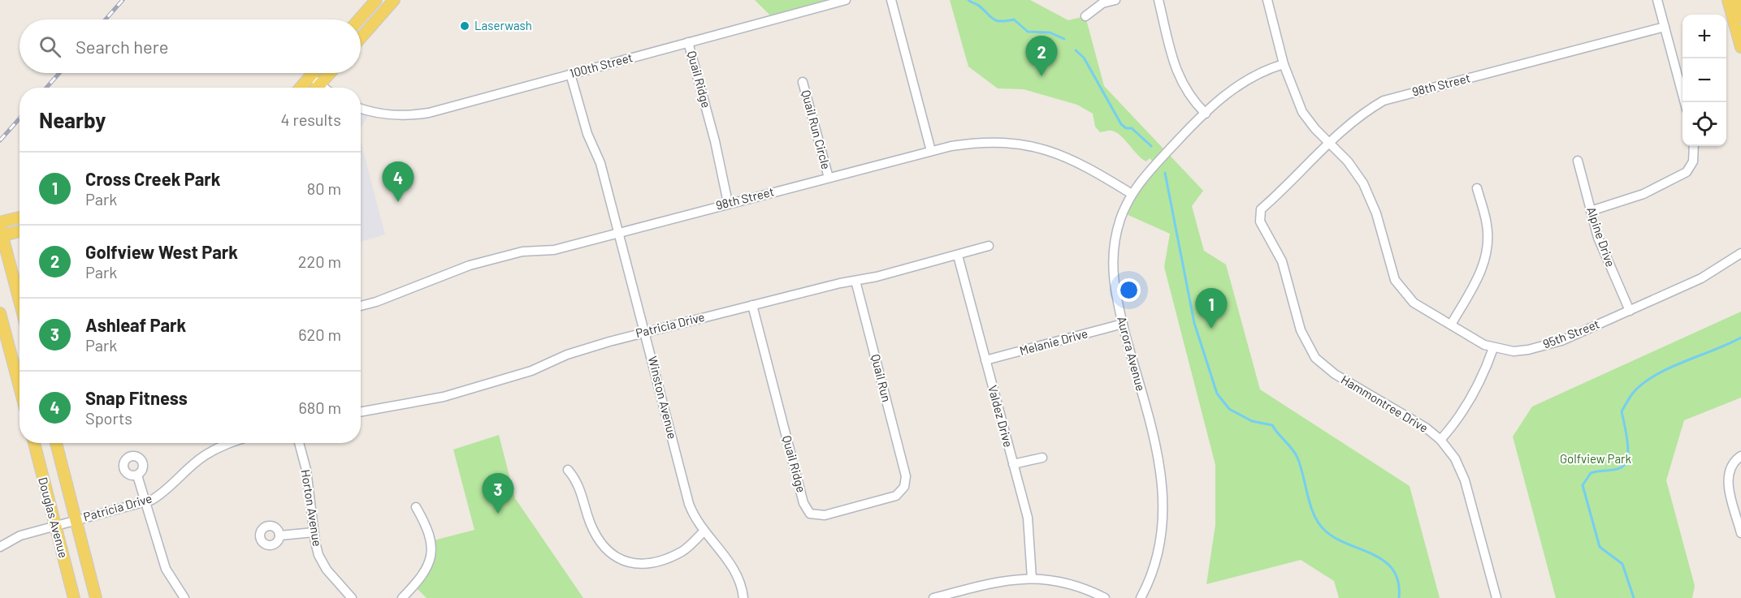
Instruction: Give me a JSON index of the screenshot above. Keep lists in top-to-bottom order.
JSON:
{
  "streets": {
    "main road": ["Douglas Avenue"],
    "street": [
      "100th Street",
      "Quail Ridge",
      "98th Street",
      "Quail Run Circle",
      "Alpine Drive",
      "Patricia Drive",
      "95th Street",
      "Melanie Drive",
      "Aurora Avenue",
      "Quail Run",
      "Winston Avenue",
      "Hammontree Drive",
      "Valdez Drive",
      "Horton Avenue"
    ]
  },
  "crossings": [
    ["100th Street", "Quail Ridge"],
    ["100th Street", "Winston Avenue"],
    ["Quail Ridge", "98th Street"],
    ["Quail Ridge", "Patricia Drive"],
    ["Quail Ridge", "Quail Run"],
    ["98th Street", "Quail Run Circle"],
    ["98th Street", "95th Street"],
    ["98th Street", "Aurora Avenue"],
    ["98th Street", "Winston Avenue"],
    ["98th Street", "Hammontree Drive"],
    ["Alpine Drive", "95th Street"],
    ["Patricia Drive", "Quail Run"],
    ["Patricia Drive", "Winston Avenue"],
    ["Patricia Drive", "Valdez Drive"],
    ["Patricia Drive", "Douglas Avenue"],
    ["95th Street", "Aurora Avenue"],
    ["Melanie Drive", "Aurora Avenue"],
    ["Melanie Drive", "Valdez Drive"]
  ],
  "parks": ["Golfview Park"],
  "places": ["Laserwash"],
  "page": {
    "map_buttons": ["+", "−"],
    "search": "Search here",
    "pins": [
      "2",
      "4",
      "1",
      "3"
    ],
    "heading": ["Nearby", "4 results"],
    "list": [
      {
        "mark": "1",
        "name": "Cross Creek Park",
        "note": "Park",
        "value": "80 m"
      },
      {
        "mark": "2",
        "name": "Golfview West Park",
        "note": "Park",
        "value": "220 m"
      },
      {
        "mark": "3",
        "name": "Ashleaf Park",
        "note": "Park",
        "value": "620 m"
      },
      {
        "mark": "4",
        "name": "Snap Fitness",
        "note": "Sports",
        "value": "680 m"
      }
    ]
  }
}
